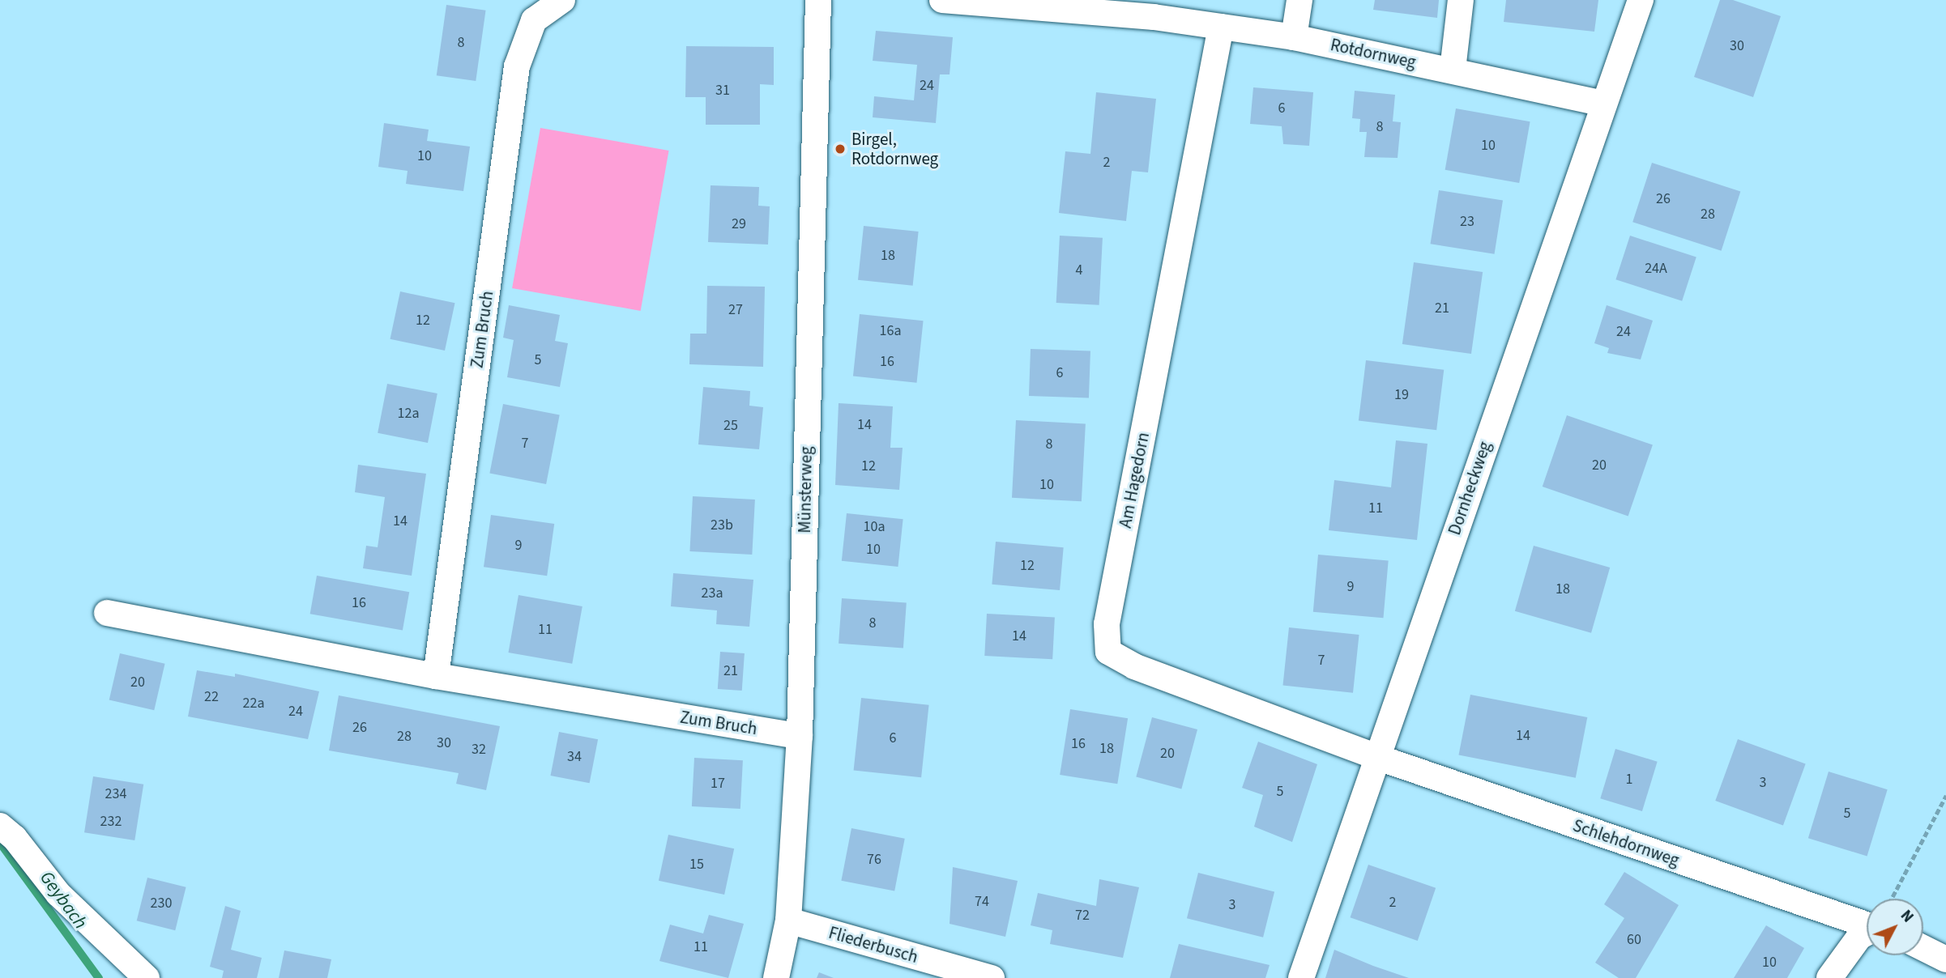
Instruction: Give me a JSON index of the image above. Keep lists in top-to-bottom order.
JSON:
{
  "streets": {
    "street": [
      "Rotdornweg",
      "Zum Bruch",
      "Am Hagedorn",
      "Dornheckweg",
      "Münsterweg",
      "Schlehdornweg",
      "Fliederbusch"
    ]
  },
  "crossings": [
    ["Rotdornweg", "Am Hagedorn"],
    ["Rotdornweg", "Dornheckweg"],
    ["Zum Bruch", "Münsterweg"],
    ["Am Hagedorn", "Dornheckweg"],
    ["Am Hagedorn", "Schlehdornweg"],
    ["Dornheckweg", "Schlehdornweg"],
    ["Münsterweg", "Fliederbusch"]
  ],
  "water": ["Geybach"],
  "places": ["Birgel, Rotdornweg"],
  "house_numbers": [
    "8",
    "30",
    "24",
    "31",
    "6",
    "8",
    "10",
    "10",
    "2",
    "26",
    "28",
    "23",
    "29",
    "18",
    "24A",
    "4",
    "21",
    "27",
    "12",
    "16a",
    "24",
    "5",
    "16",
    "6",
    "19",
    "12a",
    "14",
    "25",
    "7",
    "8",
    "20",
    "12",
    "10",
    "11",
    "14",
    "23b",
    "10a",
    "9",
    "10",
    "12",
    "9",
    "18",
    "23a",
    "16",
    "8",
    "11",
    "14",
    "7",
    "21",
    "20",
    "22",
    "22a",
    "24",
    "26",
    "14",
    "28",
    "6",
    "30",
    "16",
    "18",
    "32",
    "20",
    "34",
    "1",
    "3",
    "17",
    "5",
    "234",
    "5",
    "232",
    "76",
    "15",
    "74",
    "2",
    "230",
    "3",
    "72",
    "60",
    "11",
    "10"
  ],
  "north": "top right"
}
